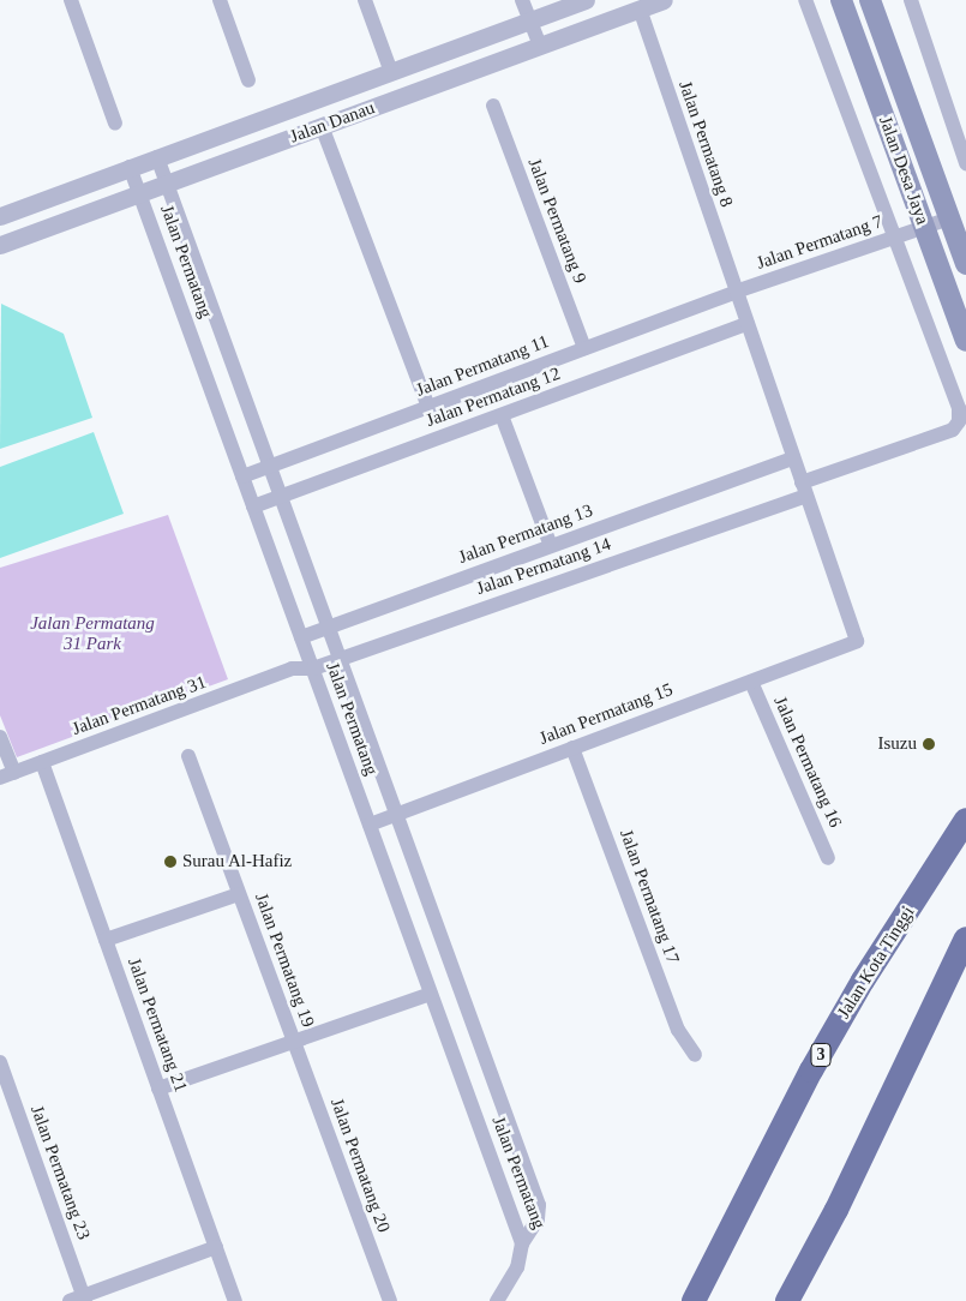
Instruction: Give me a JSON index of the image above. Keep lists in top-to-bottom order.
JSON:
{
  "streets": {
    "highway": ["Jalan Kota Tinggi", "3"],
    "main road": ["Jalan Desa Jaya"],
    "street": [
      "Jalan Danau",
      "Jalan Permatang 8",
      "Jalan Permatang 9",
      "Jalan Permatang 7",
      "Jalan Permatang",
      "Jalan Permatang 11",
      "Jalan Permatang 12",
      "Jalan Permatang 13",
      "Jalan Permatang 14",
      "Jalan Permatang 31",
      "Jalan Permatang 15",
      "Jalan Permatang 16",
      "Jalan Permatang 17",
      "Jalan Permatang 19",
      "Jalan Permatang 21",
      "Jalan Permatang 20",
      "Jalan Permatang 23"
    ]
  },
  "crossings": [
    ["Jalan Danau", "Jalan Permatang 8"],
    ["Jalan Danau", "Jalan Permatang"],
    ["Jalan Permatang 8", "Jalan Permatang 7"],
    ["Jalan Permatang 8", "Jalan Permatang 11"],
    ["Jalan Permatang 8", "Jalan Permatang 12"],
    ["Jalan Permatang 8", "Jalan Permatang 13"],
    ["Jalan Permatang 8", "Jalan Permatang 14"],
    ["Jalan Permatang 8", "Jalan Permatang 15"],
    ["Jalan Desa Jaya", "Jalan Permatang 7"],
    ["Jalan Permatang 9", "Jalan Permatang 11"],
    ["Jalan Permatang 7", "Jalan Permatang 11"],
    ["Jalan Permatang 7", "Jalan Permatang 14"],
    ["Jalan Permatang", "Jalan Permatang 11"],
    ["Jalan Permatang", "Jalan Permatang 12"],
    ["Jalan Permatang", "Jalan Permatang 13"],
    ["Jalan Permatang", "Jalan Permatang 14"],
    ["Jalan Permatang", "Jalan Permatang 15"],
    ["Jalan Permatang 14", "Jalan Permatang 31"],
    ["Jalan Permatang 31", "Jalan Permatang 21"],
    ["Jalan Permatang 15", "Jalan Permatang 16"],
    ["Jalan Permatang 15", "Jalan Permatang 17"],
    ["Jalan Permatang 19", "Jalan Permatang 20"]
  ],
  "parks": ["Jalan Permatang 31 Park"],
  "places": ["Isuzu", "Surau Al-Hafiz"]
}
